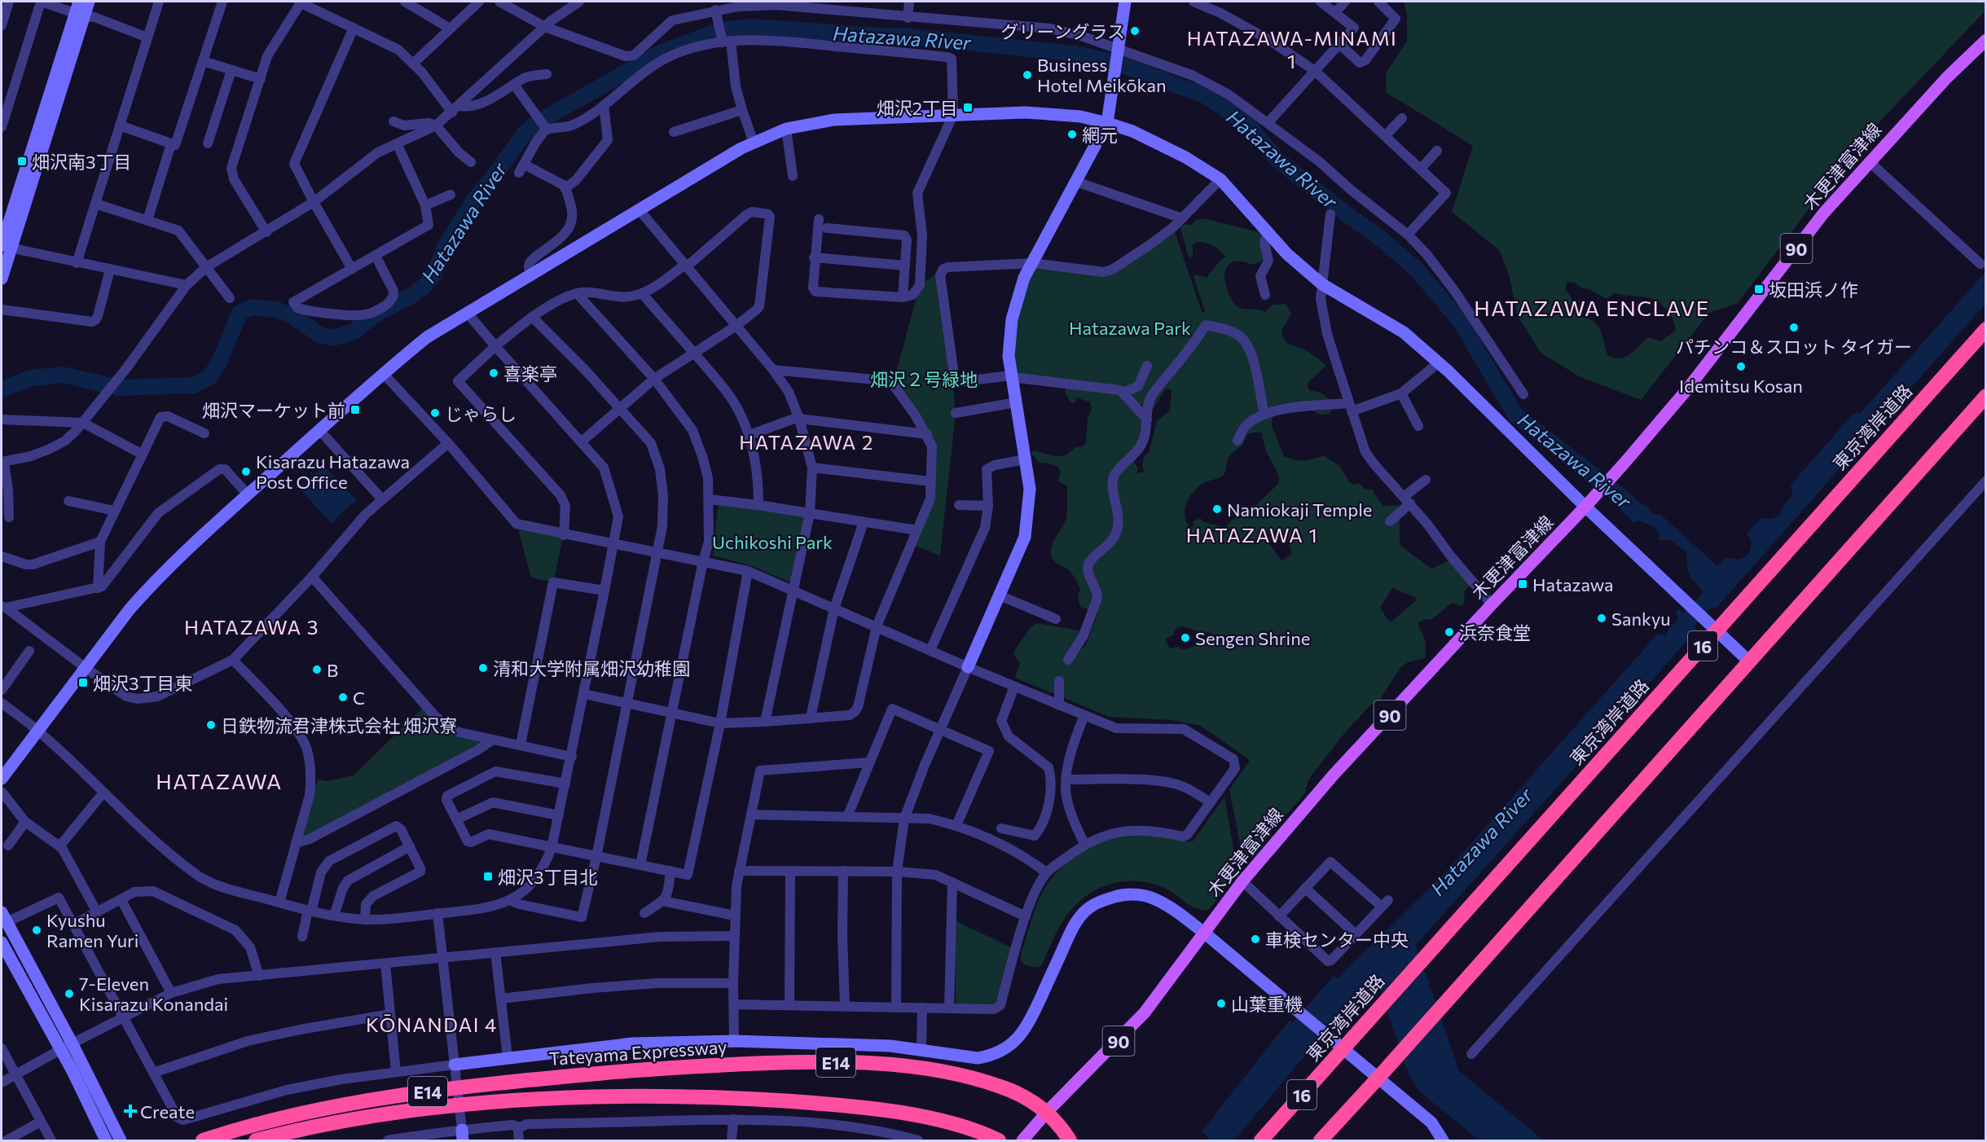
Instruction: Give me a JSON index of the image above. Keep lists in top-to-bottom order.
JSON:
{
  "streets": {
    "highway": [
      "東京湾岸道路",
      "16",
      "Tateyama Expressway",
      "E14"
    ],
    "main road": ["木更津富津線", "90"]
  },
  "districts": [
    "HATAZAWA-MINAMI 1",
    "HATAZAWA ENCLAVE",
    "HATAZAWA 2",
    "HATAZAWA 1",
    "HATAZAWA 3",
    "HATAZAWA",
    "KŌNANDAI 4"
  ],
  "water": ["Hatazawa River"],
  "parks": ["Hatazawa Park", "畑沢２号緑地", "Uchikoshi Park"],
  "places": {
    "other": [
      "グリーングラス",
      "Business Hotel Meikōkan",
      "網元",
      "パチンコ＆スロット タイガー",
      "Idemitsu Kosan",
      "喜楽亭",
      "じゃらし",
      "Kisarazu Hatazawa Post Office",
      "Namiokaji Temple",
      "Sankyu",
      "浜奈食堂",
      "Sengen Shrine",
      "清和大学附属畑沢幼稚園",
      "B",
      "C",
      "日鉄物流君津株式会社 畑沢寮",
      "Kyushu Ramen Yuri",
      "車検センター中央",
      "7-Eleven Kisarazu Konandai",
      "山葉重機"
    ],
    "transit": [
      "畑沢2丁目",
      "畑沢南3丁目",
      "坂田浜ノ作",
      "畑沢マーケット前",
      "Hatazawa",
      "畑沢3丁目東",
      "畑沢3丁目北"
    ],
    "health": ["Create"]
  }
}
